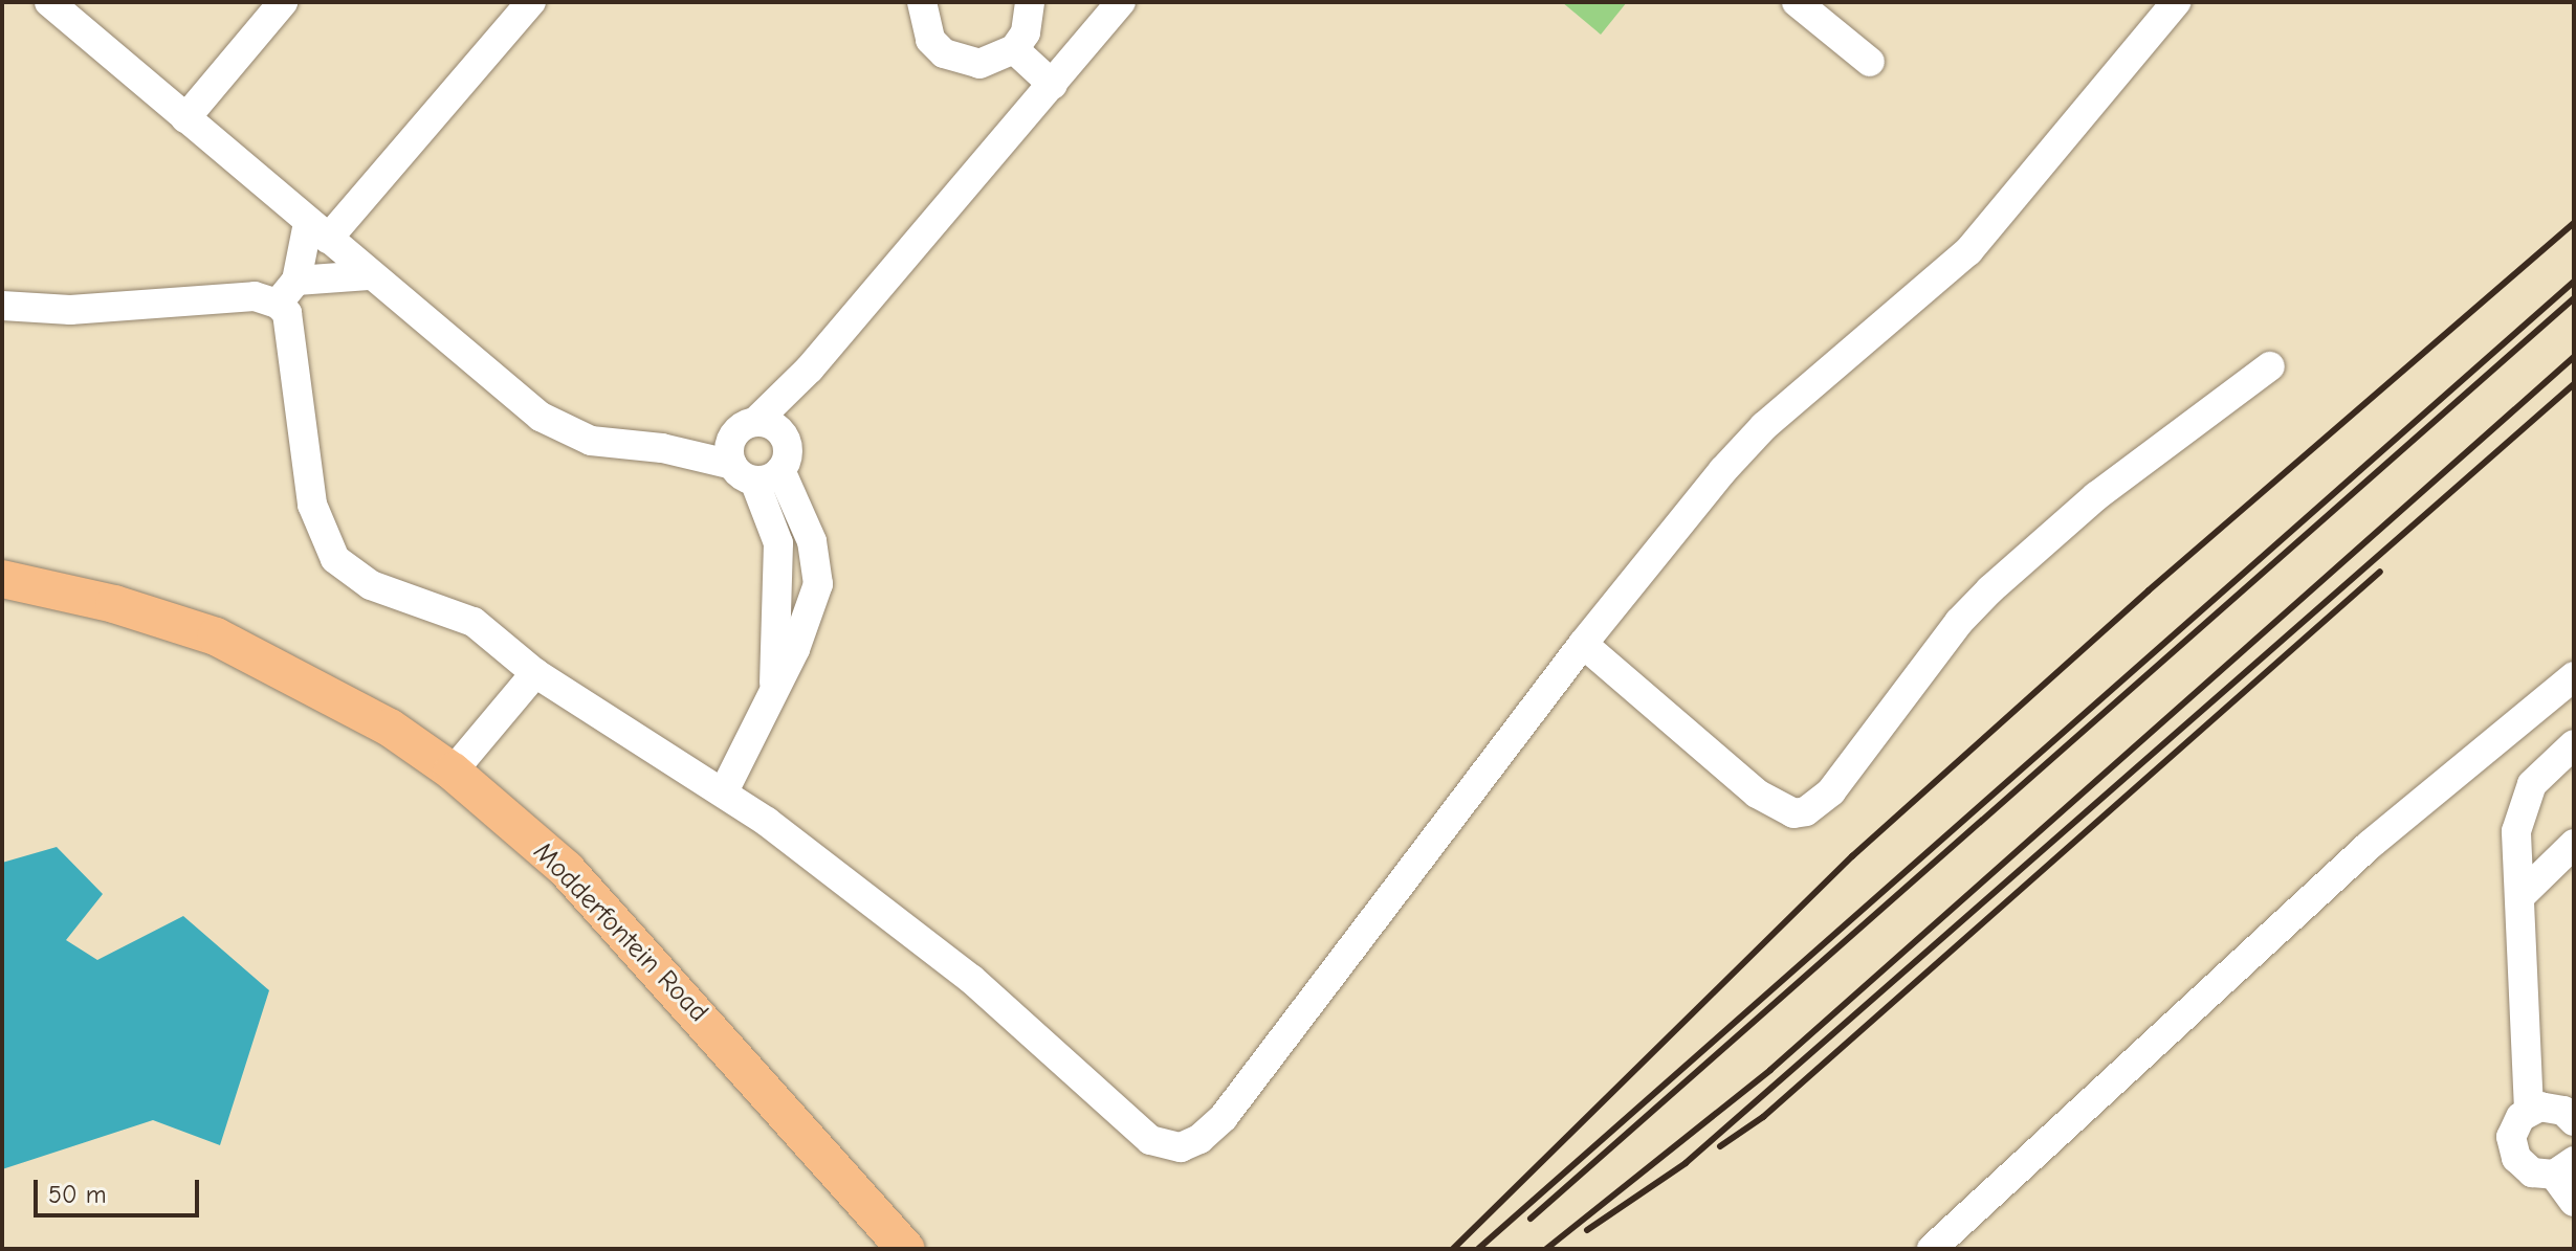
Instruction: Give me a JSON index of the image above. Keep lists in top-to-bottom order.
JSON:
{
  "streets": {
    "main road": ["Modderfontein Road"]
  },
  "scale_bar": "50 m"
}
